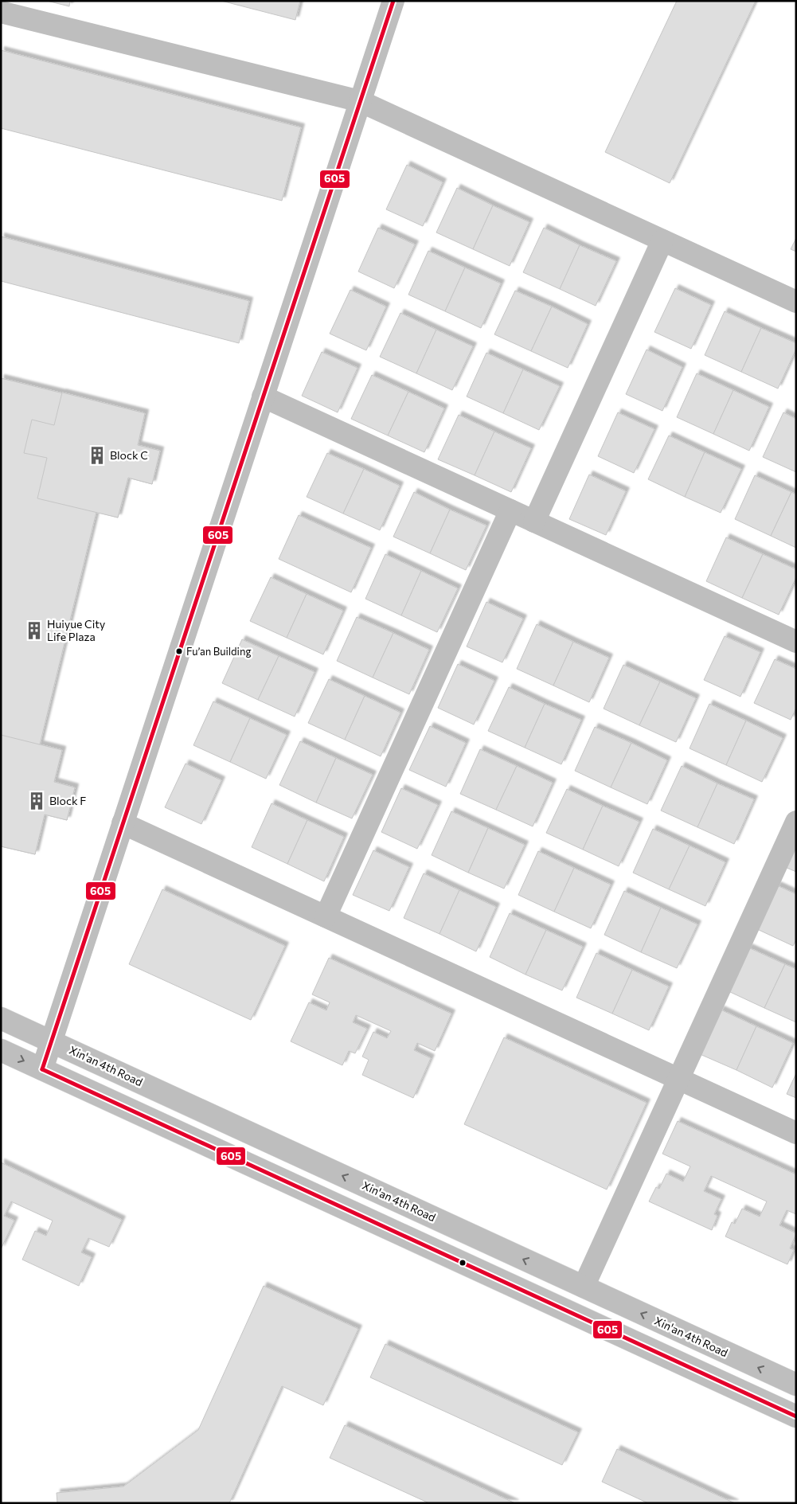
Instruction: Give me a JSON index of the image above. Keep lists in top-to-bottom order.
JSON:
{
  "streets": {
    "street": ["Xin'an 4th Road"]
  },
  "places": {
    "building": ["Block C", "Huiyue City Life Plaza", "Block F"],
    "other": ["Fu’an Building"]
  },
  "lines": ["transit line 605"]
}
